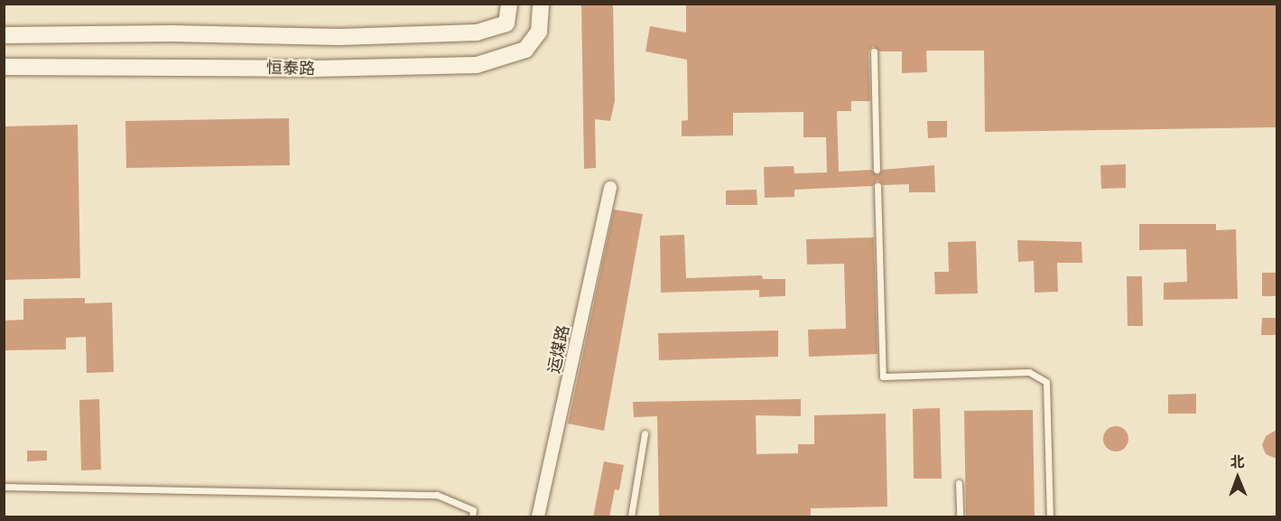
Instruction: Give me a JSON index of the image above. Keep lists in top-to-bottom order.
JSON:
{
  "streets": {
    "street": ["恒泰路", "运煤路"]
  },
  "north": "top"
}
